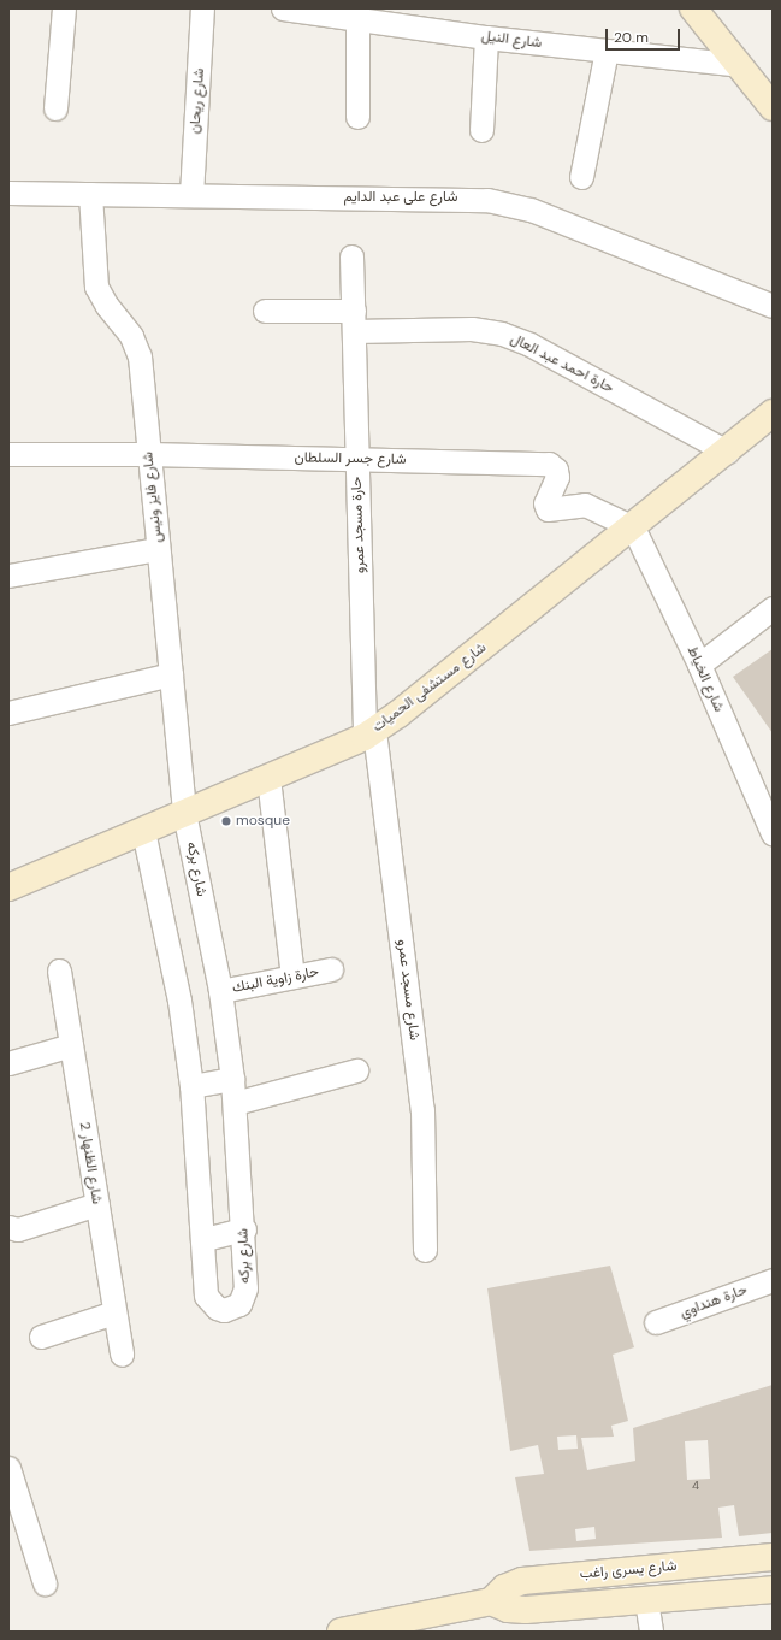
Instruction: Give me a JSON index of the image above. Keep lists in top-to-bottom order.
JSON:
{
  "streets": {
    "street": [
      "شارع النيل",
      "شارع ريحان",
      "شارع على عبد الدايم",
      "حارة احمد عبد العال",
      "شارع جسر السلطان",
      "شارع فايز ونيس",
      "حارة مسجد عمرو",
      "شارع الخياط",
      "شارع مستشفى الحميات",
      "شارع بركه",
      "حارة زاوية البنك",
      "شارع مسجد عمرو",
      "شارع الظنهار 2",
      "حارة هنداوي",
      "شارع يسرى راغب"
    ]
  },
  "crossings": [
    ["شارع ريحان", "شارع على عبد الدايم"],
    ["شارع على عبد الدايم", "شارع فايز ونيس"],
    ["حارة احمد عبد العال", "حارة مسجد عمرو"],
    ["حارة احمد عبد العال", "شارع مستشفى الحميات"],
    ["شارع جسر السلطان", "شارع فايز ونيس"],
    ["شارع جسر السلطان", "حارة مسجد عمرو"],
    ["شارع جسر السلطان", "شارع الخياط"],
    ["شارع جسر السلطان", "شارع مستشفى الحميات"],
    ["شارع فايز ونيس", "شارع مستشفى الحميات"],
    ["شارع فايز ونيس", "شارع بركه"],
    ["حارة مسجد عمرو", "شارع مستشفى الحميات"],
    ["حارة مسجد عمرو", "شارع مسجد عمرو"],
    ["شارع الخياط", "شارع مستشفى الحميات"],
    ["شارع مستشفى الحميات", "شارع بركه"],
    ["شارع مستشفى الحميات", "شارع مسجد عمرو"],
    ["شارع بركه", "حارة زاوية البنك"]
  ],
  "places": ["mosque"],
  "house_numbers": ["4"],
  "scale_bar": "20 m"
}
